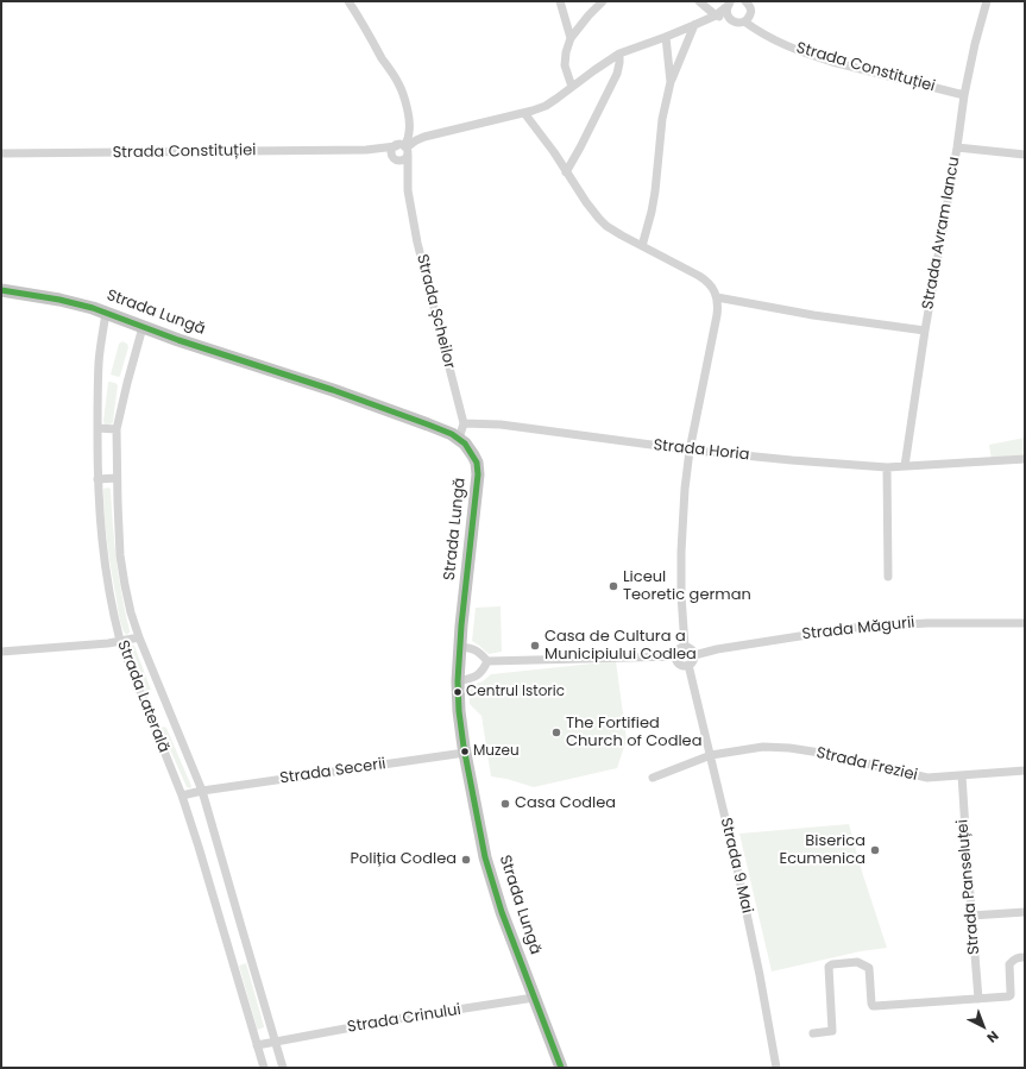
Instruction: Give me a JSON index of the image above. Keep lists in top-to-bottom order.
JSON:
{
  "streets": {
    "highway": ["Strada Lungă"],
    "street": [
      "Strada Constituției",
      "Strada Avram Iancu",
      "Strada Șcheilor",
      "Strada Horia",
      "Strada Măgurii",
      "Strada Laterală",
      "Strada Freziei",
      "Strada Secerii",
      "Strada 9 Mai",
      "Strada Panseluței",
      "Strada Crinului"
    ]
  },
  "crossings": [
    ["Strada Constituției", "Strada Avram Iancu"],
    ["Strada Constituției", "Strada Șcheilor"],
    ["Strada Avram Iancu", "Strada Horia"],
    ["Strada Șcheilor", "Strada Horia"],
    ["Strada Lungă", "Strada Laterală"],
    ["Strada Lungă", "Strada Secerii"],
    ["Strada Lungă", "Strada Crinului"],
    ["Strada Măgurii", "Strada 9 Mai"],
    ["Strada Laterală", "Strada Secerii"],
    ["Strada Laterală", "Strada Crinului"],
    ["Strada Freziei", "Strada 9 Mai"],
    ["Strada Freziei", "Strada Panseluței"]
  ],
  "places": [
    "Liceul Teoretic german",
    "Casa de Cultura a Municipiului Codlea",
    "Centrul Istoric",
    "The Fortified Church of Codlea",
    "Muzeu",
    "Casa Codlea",
    "Biserica Ecumenica",
    "Poliția Codlea"
  ],
  "north": "bottom right"
}
